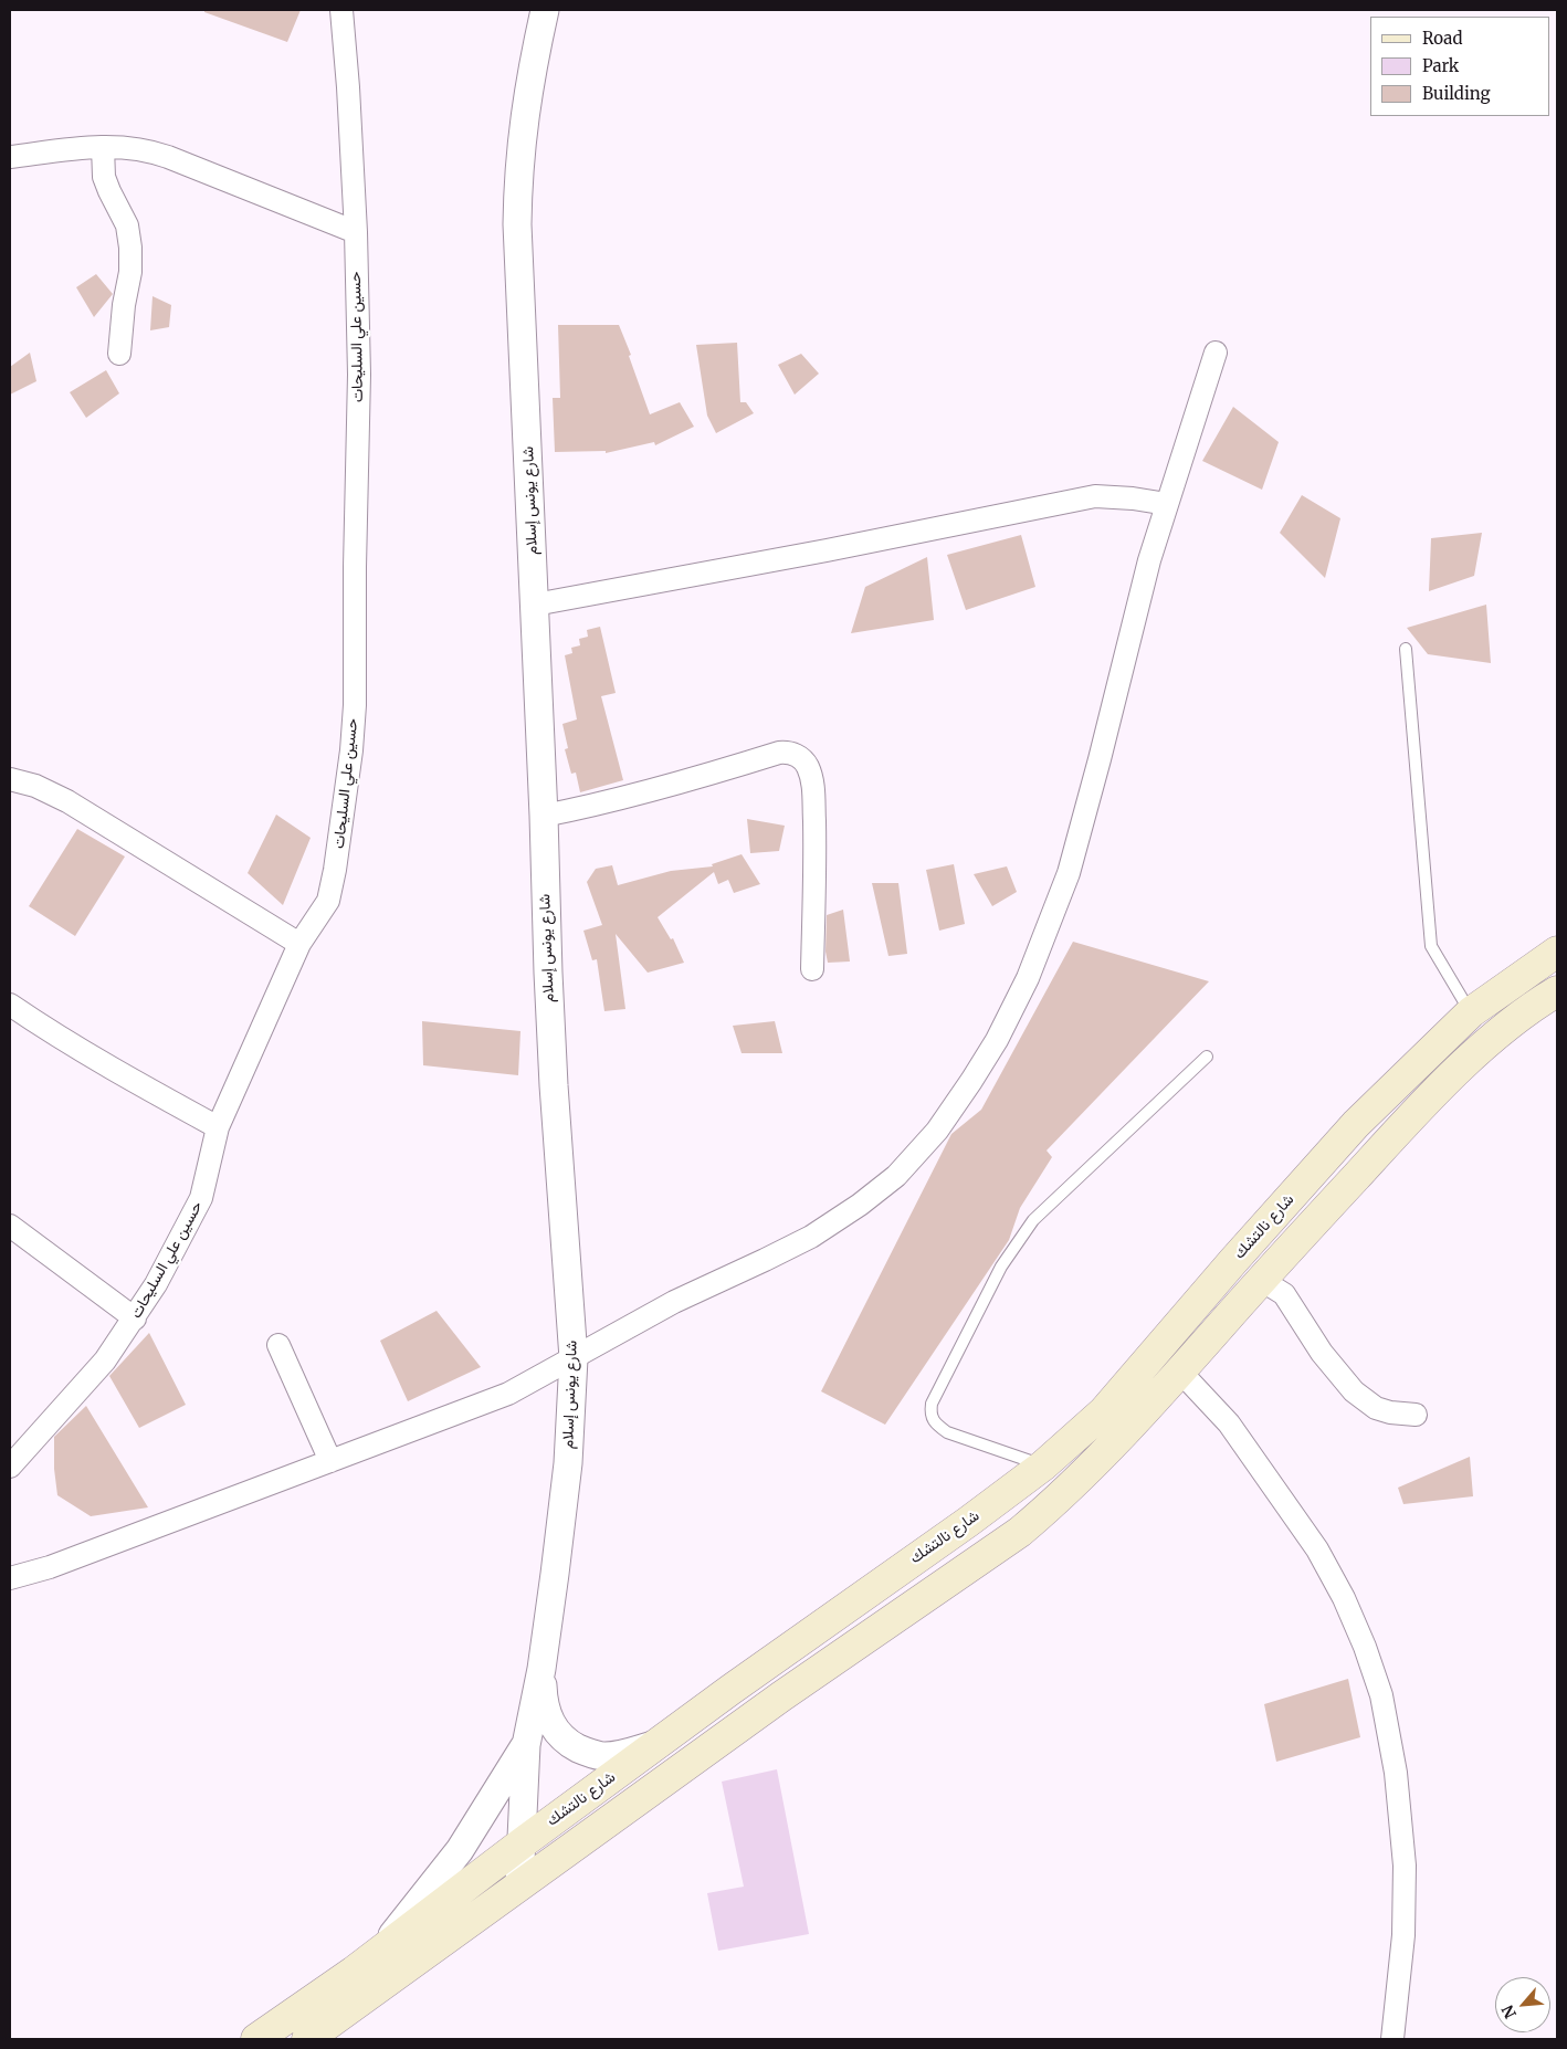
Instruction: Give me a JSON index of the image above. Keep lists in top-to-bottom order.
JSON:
{
  "streets": {
    "main road": ["شارع نالتشك"],
    "street": ["حسين علي السليحات", "شارع يونس إسلام"]
  },
  "crossings": [
    ["شارع يونس إسلام", "شارع نالتشك"]
  ],
  "legend": ["Road", "Park", "Building"],
  "north": "bottom left"
}
